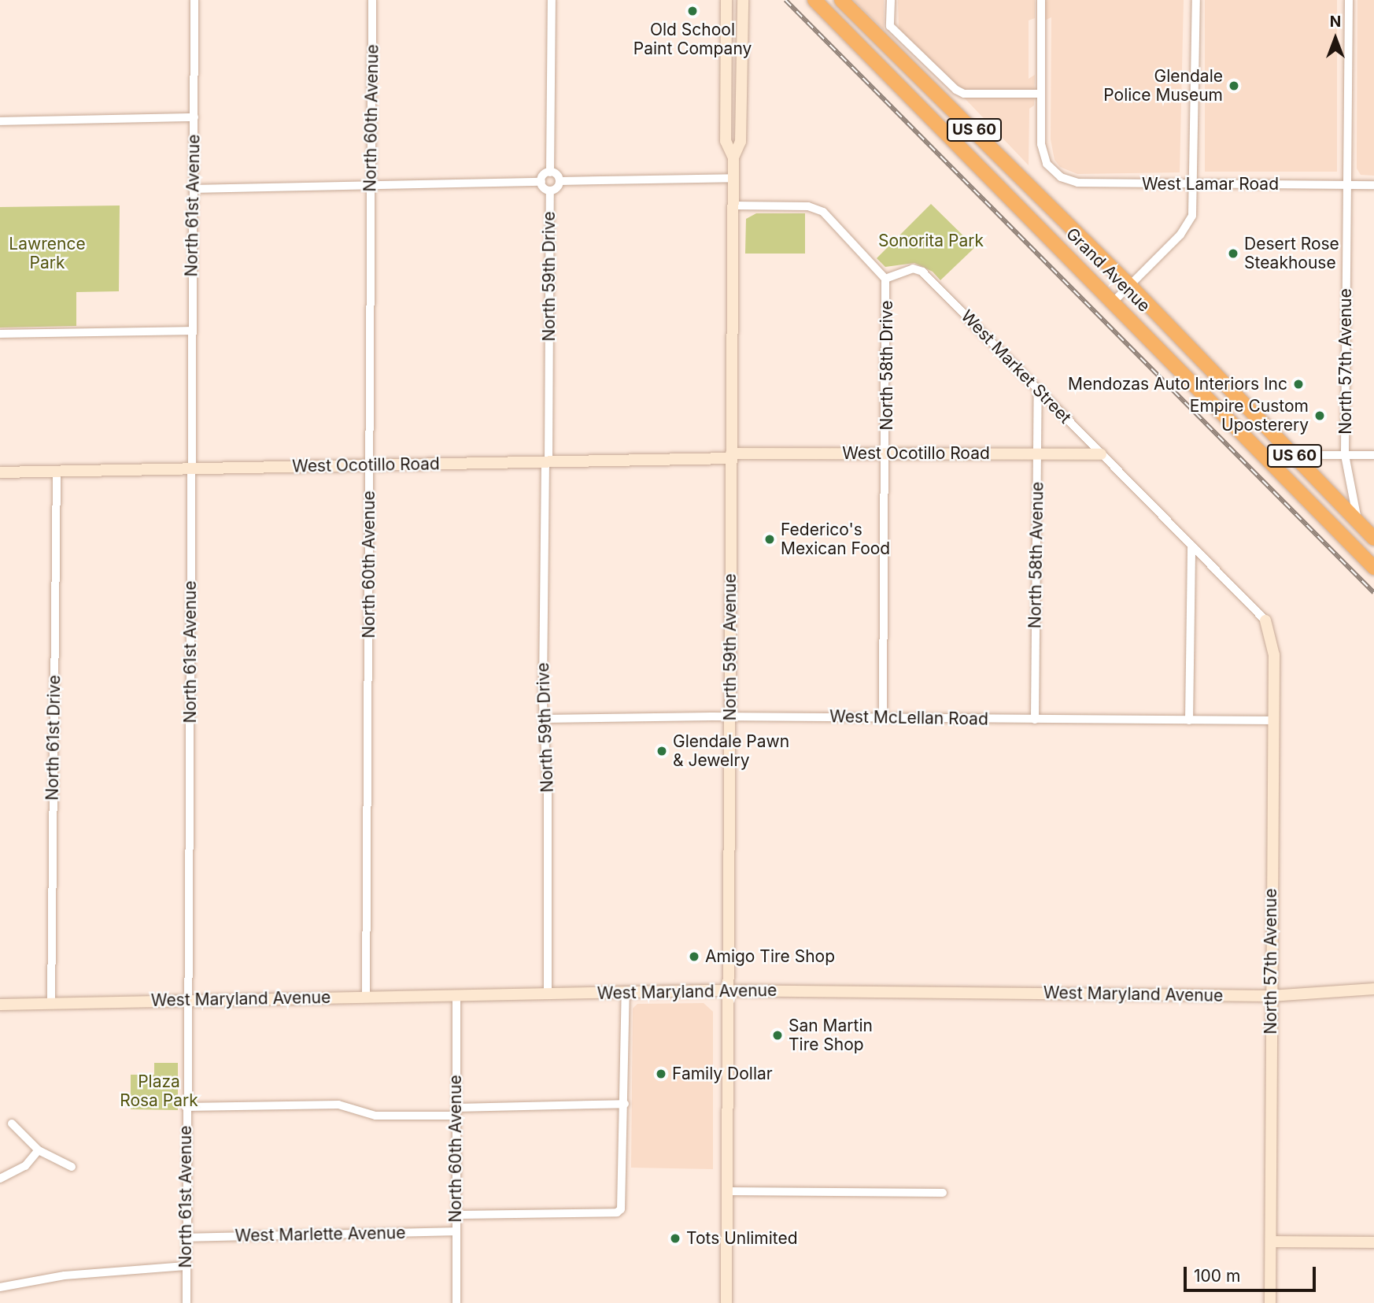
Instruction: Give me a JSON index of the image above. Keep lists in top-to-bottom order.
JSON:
{
  "streets": {
    "highway": ["US 60", "Grand Avenue"],
    "street": [
      "North 60th Avenue",
      "West Lamar Road",
      "North 61st Avenue",
      "North 59th Drive",
      "North 57th Avenue",
      "North 58th Drive",
      "West Market Street",
      "West Ocotillo Road",
      "North 58th Avenue",
      "North 59th Avenue",
      "West McLellan Road",
      "North 61st Drive",
      "West Maryland Avenue",
      "West Marlette Avenue"
    ]
  },
  "crossings": [
    ["North 60th Avenue", "West Ocotillo Road"],
    ["North 60th Avenue", "West Maryland Avenue"],
    ["North 60th Avenue", "West Marlette Avenue"],
    ["West Lamar Road", "North 57th Avenue"],
    ["North 61st Avenue", "West Ocotillo Road"],
    ["North 61st Avenue", "West Maryland Avenue"],
    ["North 61st Avenue", "West Marlette Avenue"],
    ["Grand Avenue", "North 57th Avenue"],
    ["North 59th Drive", "West Ocotillo Road"],
    ["North 59th Drive", "West McLellan Road"],
    ["North 59th Drive", "West Maryland Avenue"],
    ["North 57th Avenue", "West Market Street"],
    ["North 57th Avenue", "West McLellan Road"],
    ["North 57th Avenue", "West Maryland Avenue"],
    ["North 58th Drive", "West Market Street"],
    ["North 58th Drive", "West Ocotillo Road"],
    ["North 58th Drive", "West McLellan Road"],
    ["West Market Street", "West Ocotillo Road"],
    ["West Market Street", "North 58th Avenue"],
    ["West Ocotillo Road", "North 58th Avenue"],
    ["West Ocotillo Road", "North 59th Avenue"],
    ["West Ocotillo Road", "North 61st Drive"],
    ["North 58th Avenue", "West McLellan Road"],
    ["North 59th Avenue", "West McLellan Road"],
    ["North 59th Avenue", "West Maryland Avenue"],
    ["North 61st Drive", "West Maryland Avenue"]
  ],
  "parks": ["Sonorita Park", "Lawrence Park", "Plaza Rosa Park"],
  "places": [
    "Old School Paint Company",
    "Glendale Police Museum",
    "Desert Rose Steakhouse",
    "Mendozas Auto Interiors Inc",
    "Empire Custom Uposterery",
    "Federico's Mexican Food",
    "Glendale Pawn & Jewelry",
    "Amigo Tire Shop",
    "San Martin Tire Shop",
    "Family Dollar",
    "Tots Unlimited"
  ],
  "scale_bar": "100 m",
  "north": "top"
}
